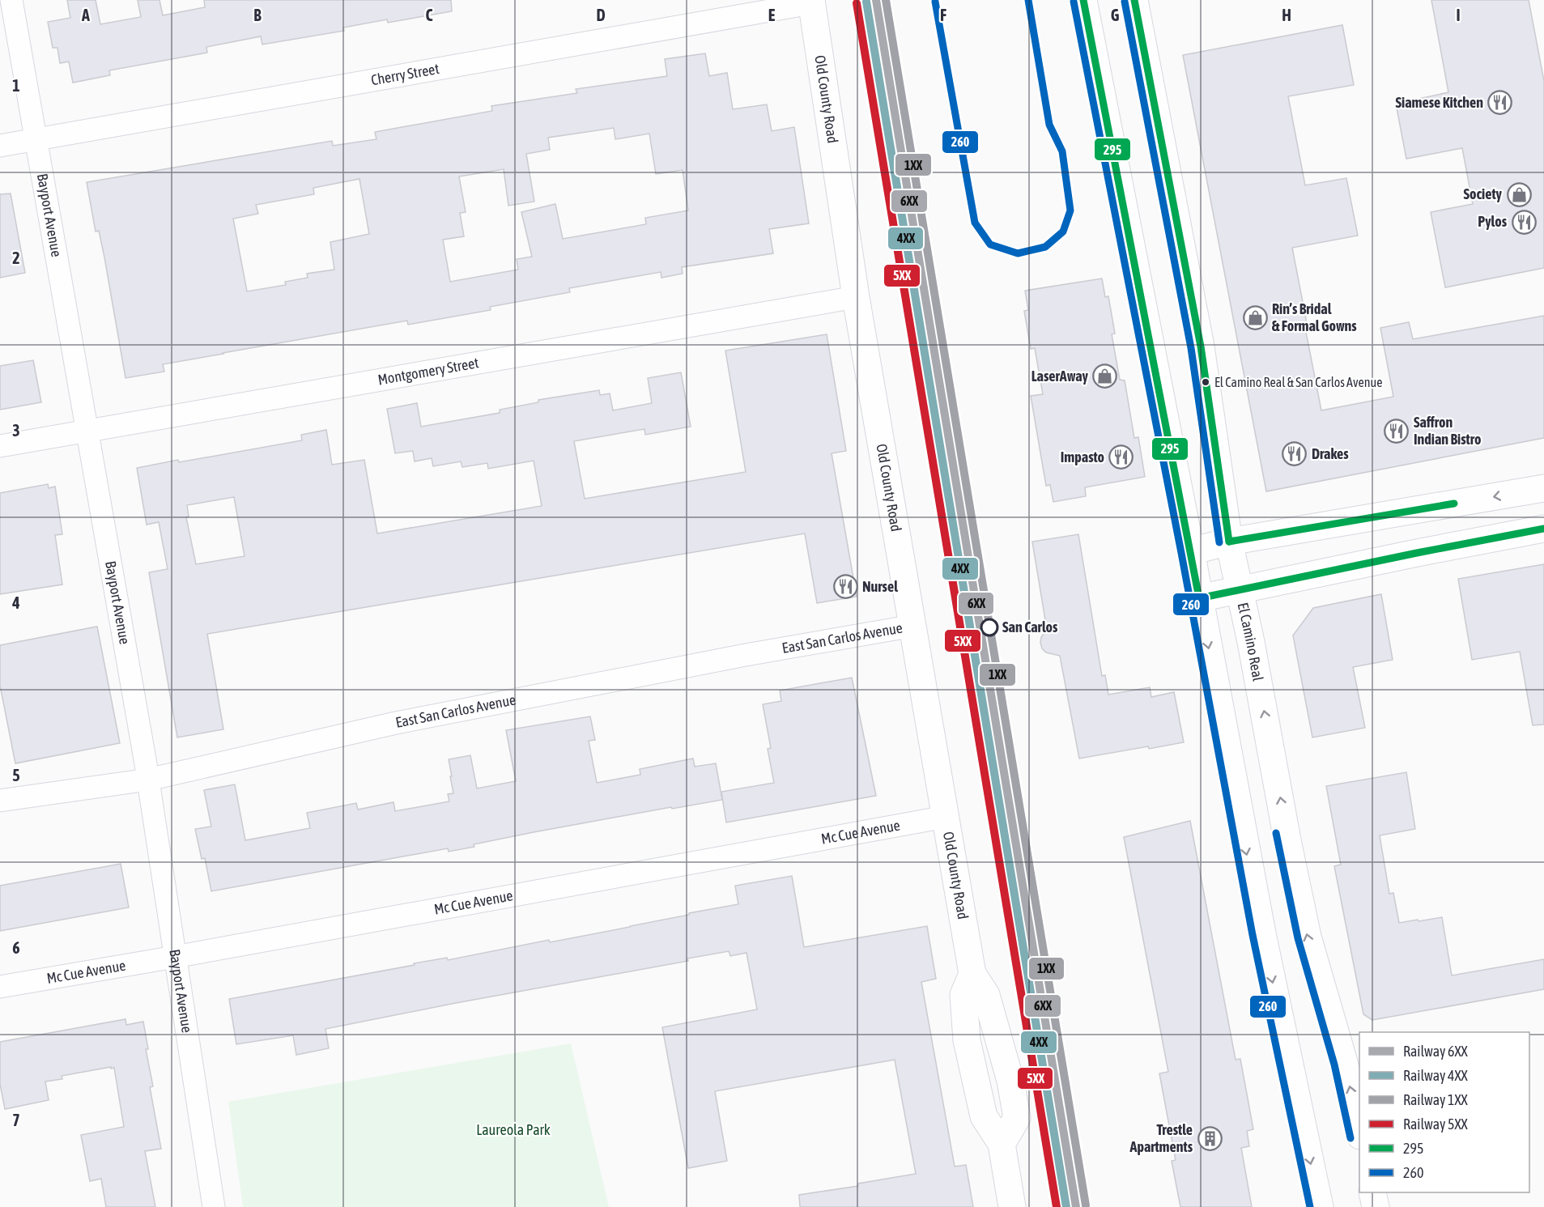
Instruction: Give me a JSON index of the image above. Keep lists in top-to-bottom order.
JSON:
{
  "streets": {
    "main road": ["Old County Road", "El Camino Real"],
    "street": [
      "Cherry Street",
      "Bayport Avenue",
      "Montgomery Street",
      "East San Carlos Avenue",
      "Mc Cue Avenue"
    ]
  },
  "crossings": [
    ["Cherry Street", "Old County Road"],
    ["Cherry Street", "Bayport Avenue"],
    ["Old County Road", "Montgomery Street"],
    ["Old County Road", "East San Carlos Avenue"],
    ["Old County Road", "Mc Cue Avenue"],
    ["Bayport Avenue", "Montgomery Street"],
    ["Bayport Avenue", "East San Carlos Avenue"],
    ["Bayport Avenue", "Mc Cue Avenue"]
  ],
  "parks": ["Laureola Park"],
  "places": {
    "restaurant": [
      "Siamese Kitchen",
      "Pylos",
      "Saffron Indian Bistro",
      "Drakes",
      "Impasto",
      "Nursel"
    ],
    "shop": ["Society", "Rin’s Bridal & Formal Gowns", "LaserAway"],
    "other": ["El Camino Real & San Carlos Avenue", "San Carlos"],
    "building": ["Trestle Apartments"]
  },
  "lines": [
    "rail line 6XX",
    "rail line 1XX",
    "transit line 295",
    "transit line 260",
    "rail line 4XX",
    "rail line 5XX"
  ],
  "legend": [
    "Railway 6XX",
    "Railway 4XX",
    "Railway 1XX",
    "Railway 5XX",
    "295",
    "260"
  ],
  "grid": {
    "columns": [
      "A",
      "B",
      "C",
      "D",
      "E",
      "F",
      "G",
      "H",
      "I"
    ],
    "rows": [
      "1",
      "2",
      "3",
      "4",
      "5",
      "6",
      "7"
    ]
  }
}
